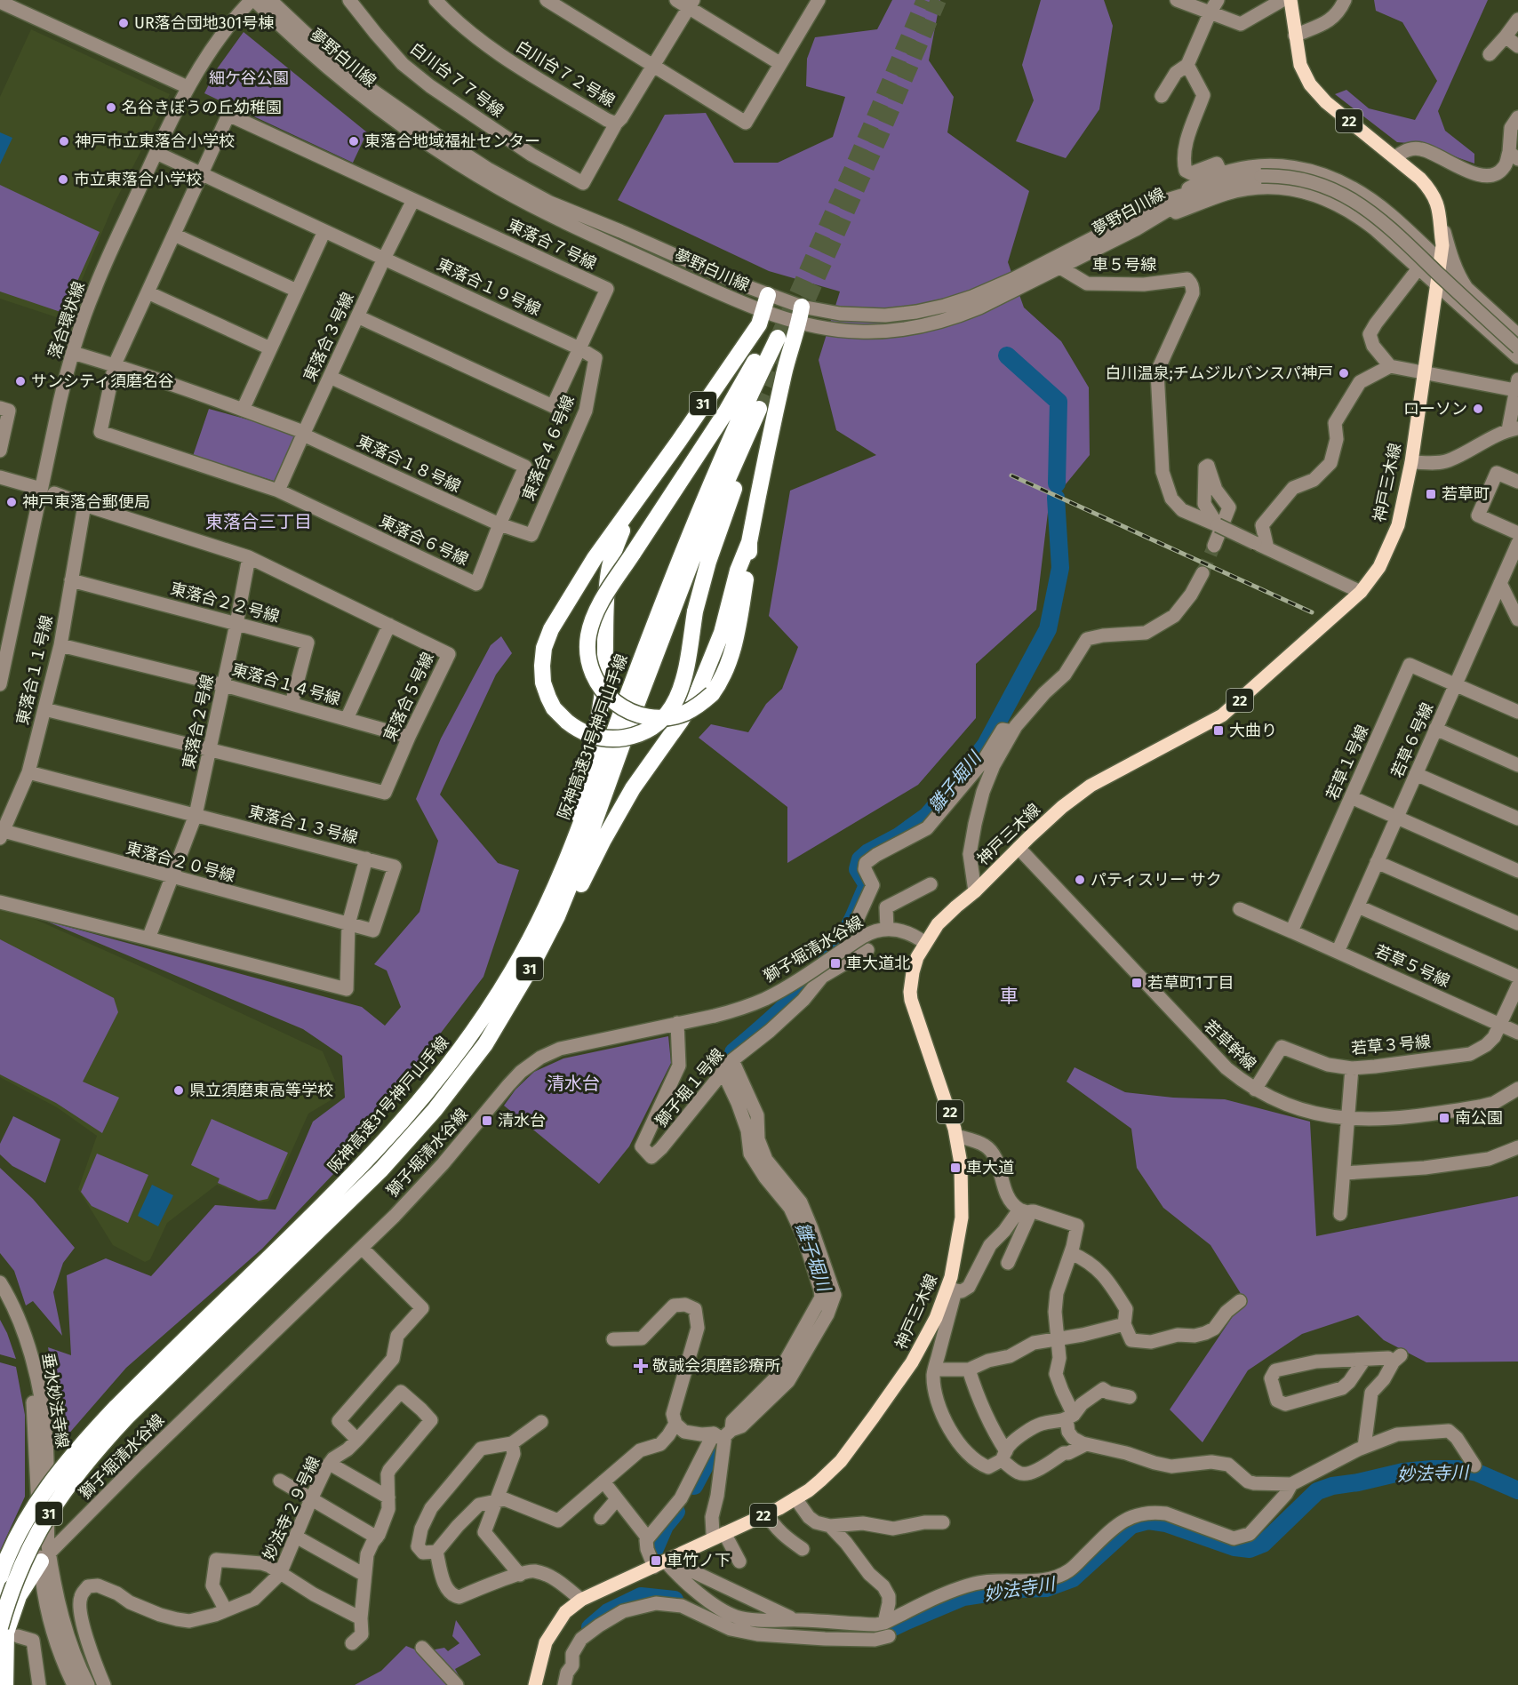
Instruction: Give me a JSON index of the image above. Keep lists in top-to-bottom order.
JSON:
{
  "streets": {
    "highway": ["31", "阪神高速31号神戸山手線"],
    "main road": ["22", "神戸三木線"],
    "street": [
      "夢野白川線",
      "白川台７２号線",
      "白川台７７号線",
      "東落合７号線",
      "車５号線",
      "東落合１９号線",
      "落合環状線",
      "東落合３号線",
      "東落合４６号線",
      "東落合１８号線",
      "東落合６号線",
      "東落合２２号線",
      "東落合１１号線",
      "東落合１４号線",
      "東落合５号線",
      "東落合２号線",
      "若草６号線",
      "若草１号線",
      "東落合１３号線",
      "東落合２０号線",
      "獅子堀清水谷線",
      "若草５号線",
      "若草幹線",
      "若草３号線",
      "獅子堀１号線",
      "垂水妙法寺線",
      "妙法寺２９号線"
    ]
  },
  "crossings": [
    ["夢野白川線", "車５号線"],
    ["夢野白川線", "落合環状線"],
    ["夢野白川線", "31"],
    ["白川台７２号線", "白川台７７号線"],
    ["東落合７号線", "東落合１９号線"],
    ["東落合７号線", "東落合３号線"],
    ["東落合７号線", "東落合４６号線"],
    ["東落合１９号線", "東落合３号線"],
    ["東落合１９号線", "東落合４６号線"],
    ["東落合３号線", "東落合１８号線"],
    ["東落合３号線", "東落合６号線"],
    ["31", "阪神高速31号神戸山手線"],
    ["東落合４６号線", "東落合１８号線"],
    ["東落合４６号線", "東落合６号線"],
    ["東落合１８号線", "東落合６号線"],
    ["神戸三木線", "獅子堀清水谷線"],
    ["神戸三木線", "若草幹線"],
    ["東落合２２号線", "東落合１１号線"],
    ["東落合２２号線", "東落合１４号線"],
    ["東落合２２号線", "東落合２号線"],
    ["東落合１１号線", "東落合１４号線"],
    ["東落合１１号線", "東落合１３号線"],
    ["東落合１１号線", "東落合２０号線"],
    ["東落合１４号線", "東落合５号線"],
    ["東落合１４号線", "東落合２号線"],
    ["東落合５号線", "東落合２号線"],
    ["東落合２号線", "東落合１３号線"],
    ["東落合２号線", "東落合２０号線"],
    ["若草６号線", "若草１号線"],
    ["若草６号線", "若草５号線"],
    ["若草１号線", "若草５号線"],
    ["東落合１３号線", "東落合２０号線"],
    ["獅子堀清水谷線", "獅子堀１号線"],
    ["獅子堀清水谷線", "垂水妙法寺線"],
    ["若草５号線", "若草３号線"],
    ["若草幹線", "若草３号線"]
  ],
  "districts": ["東落合三丁目", "車", "清水台"],
  "water": ["雛子堀川", "妙法寺川"],
  "parks": ["細ケ谷公園"],
  "places": {
    "other": [
      "UR落合団地301号棟",
      "名谷きぼうの丘幼稚園",
      "神戸市立東落合小学校",
      "東落合地域福祉センター",
      "市立東落合小学校",
      "白川温泉;チムジルバンスパ神戸",
      "サンシティ須磨名谷",
      "ローソン",
      "神戸東落合郵便局",
      "パティスリー サク",
      "県立須磨東高等学校"
    ],
    "transit": [
      "若草町",
      "大曲り",
      "車大道北",
      "若草町1丁目",
      "南公園",
      "清水台",
      "車大道",
      "車竹ノ下"
    ],
    "health": ["敬誠会須磨診療所"]
  }
}
